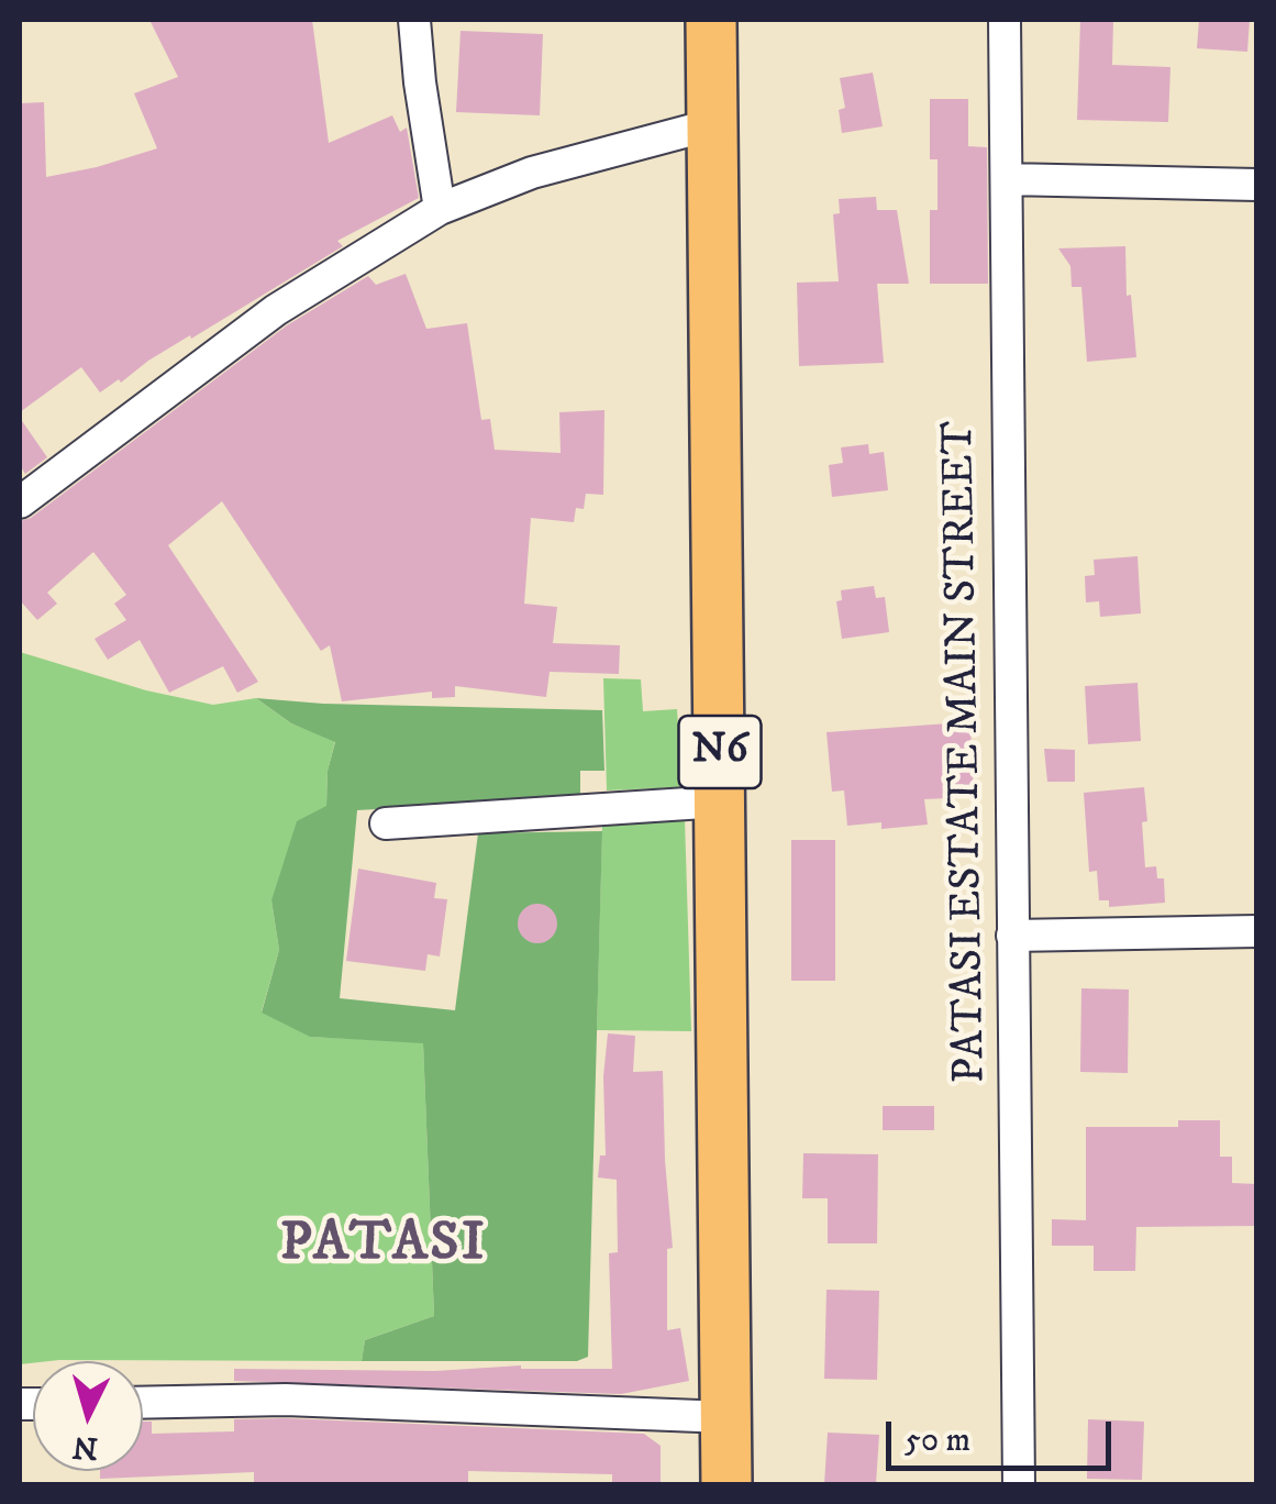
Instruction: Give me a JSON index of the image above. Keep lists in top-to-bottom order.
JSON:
{
  "streets": {
    "highway": ["N6"],
    "street": ["PATASI ESTATE MAIN STREET"]
  },
  "districts": ["PATASI"],
  "scale_bar": "50 m",
  "north": "bottom"
}
